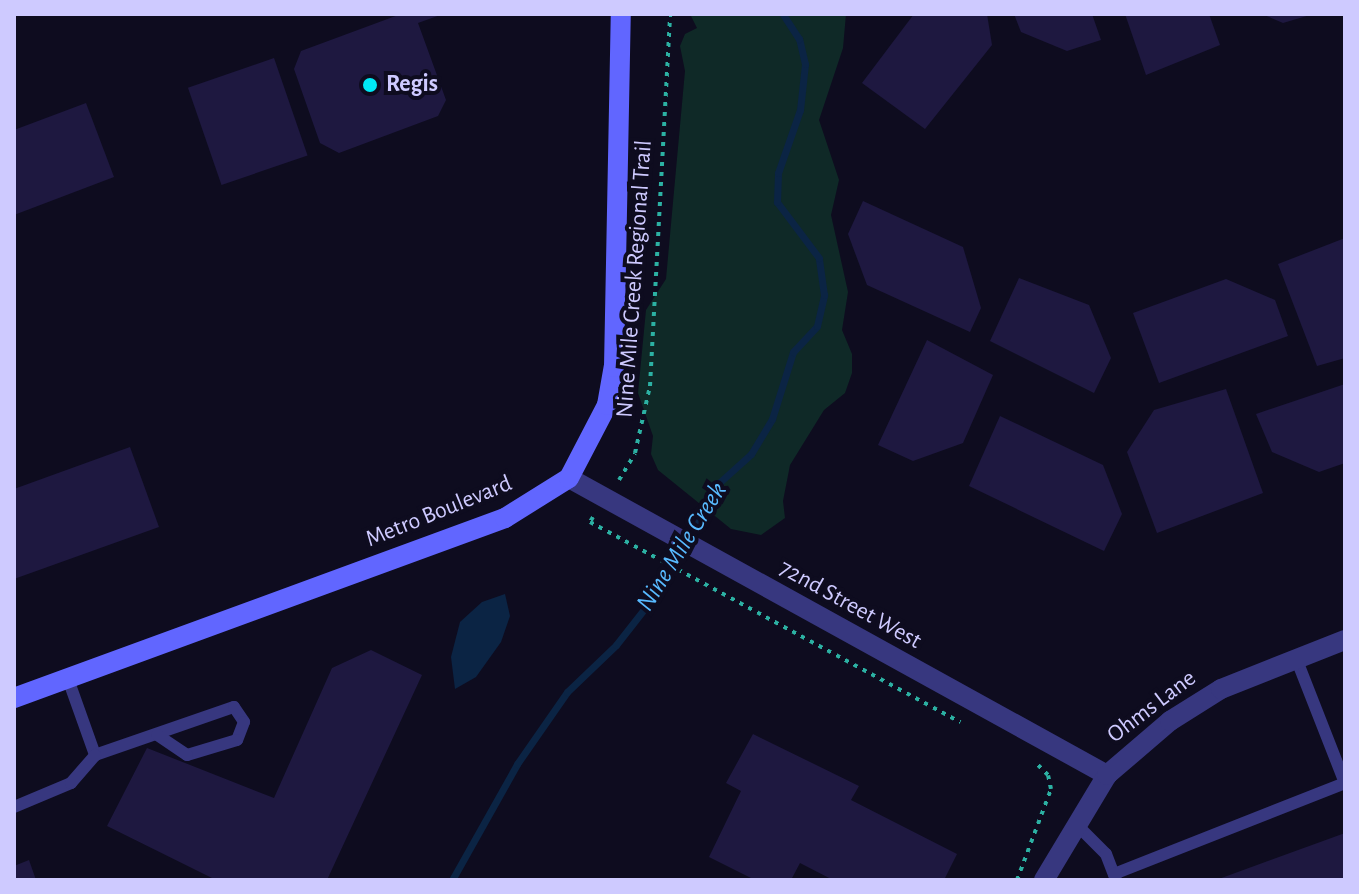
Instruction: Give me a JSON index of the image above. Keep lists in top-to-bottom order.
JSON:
{
  "streets": {
    "street": ["Metro Boulevard", "72nd Street West", "Ohms Lane"],
    "path": ["Nine Mile Creek Regional Trail"]
  },
  "crossings": [
    ["Nine Mile Creek Regional Trail", "72nd Street West"],
    ["Metro Boulevard", "72nd Street West"],
    ["72nd Street West", "Ohms Lane"]
  ],
  "water": ["Nine Mile Creek"],
  "places": ["Regis"]
}
